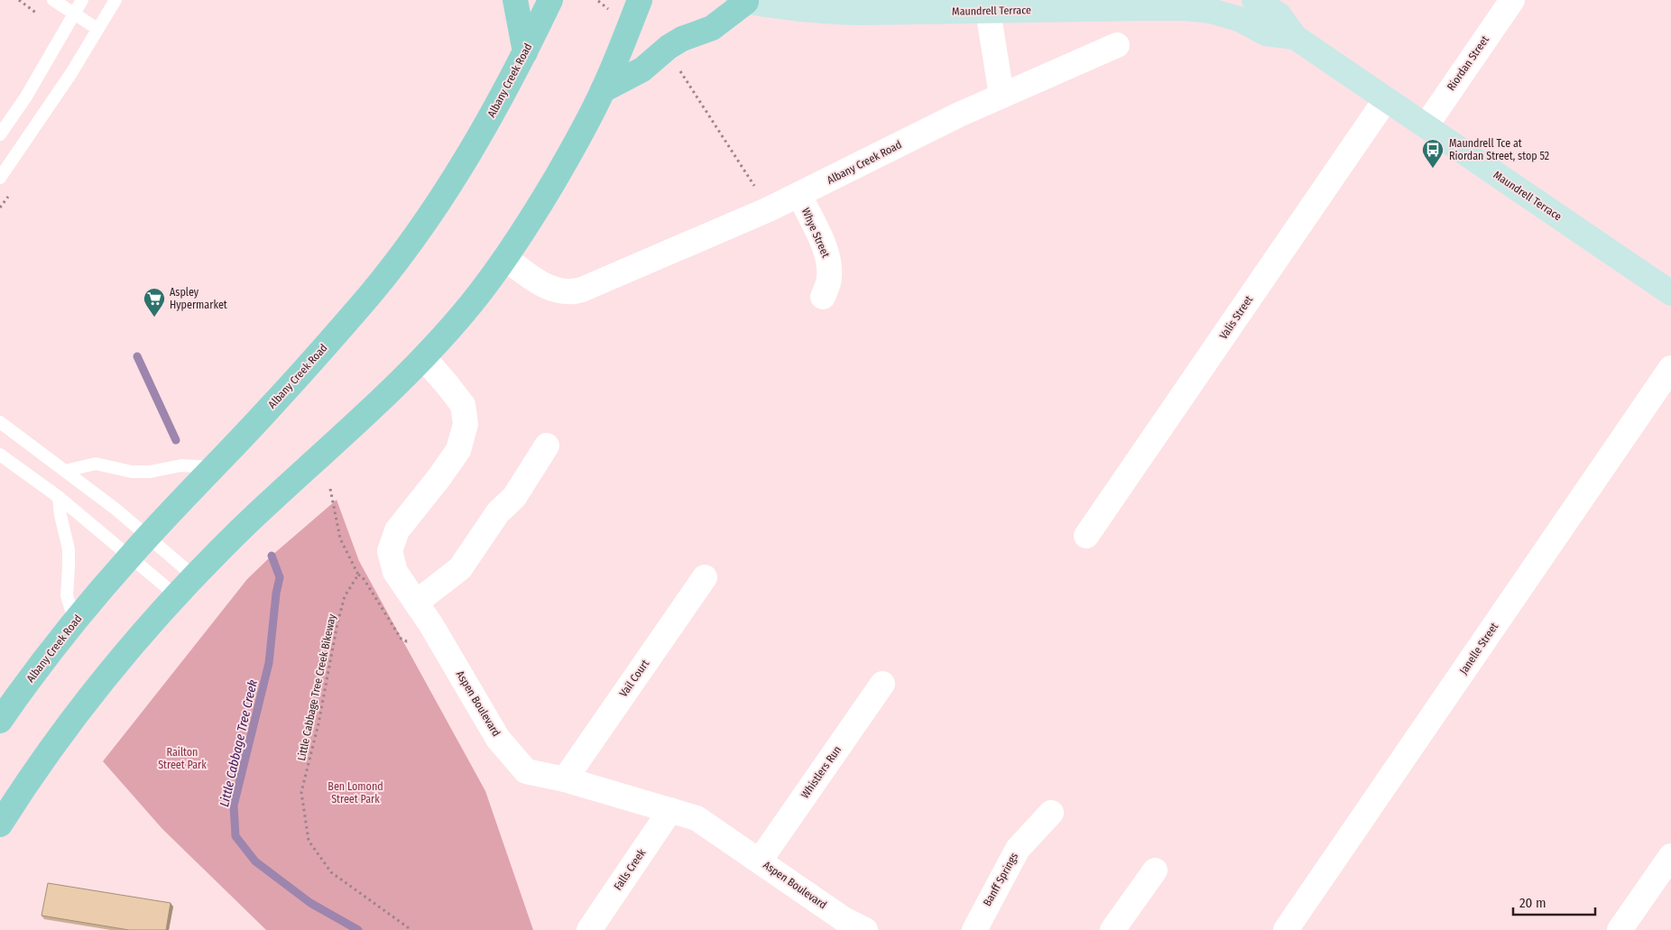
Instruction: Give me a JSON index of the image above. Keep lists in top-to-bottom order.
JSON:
{
  "streets": {
    "main road": ["Maundrell Terrace", "Albany Creek Road"],
    "street": [
      "Riordan Street",
      "Whye Street",
      "Valis Street",
      "Janelle Street",
      "Vail Court",
      "Aspen Boulevard",
      "Whistlers Run",
      "Falls Creek",
      "Banff Springs"
    ],
    "path": ["Little Cabbage Tree Creek Bikeway"]
  },
  "crossings": [
    ["Maundrell Terrace", "Riordan Street"],
    ["Maundrell Terrace", "Valis Street"],
    ["Albany Creek Road", "Whye Street"],
    ["Vail Court", "Aspen Boulevard"],
    ["Aspen Boulevard", "Whistlers Run"],
    ["Aspen Boulevard", "Falls Creek"]
  ],
  "water": ["Little Cabbage Tree Creek"],
  "parks": ["Railton Street Park", "Ben Lomond Street Park"],
  "places": {
    "bus stop": ["Maundrell Tce at Riordan Street, stop 52"],
    "supermarket": ["Aspley Hypermarket"]
  },
  "scale_bar": "20 m"
}
